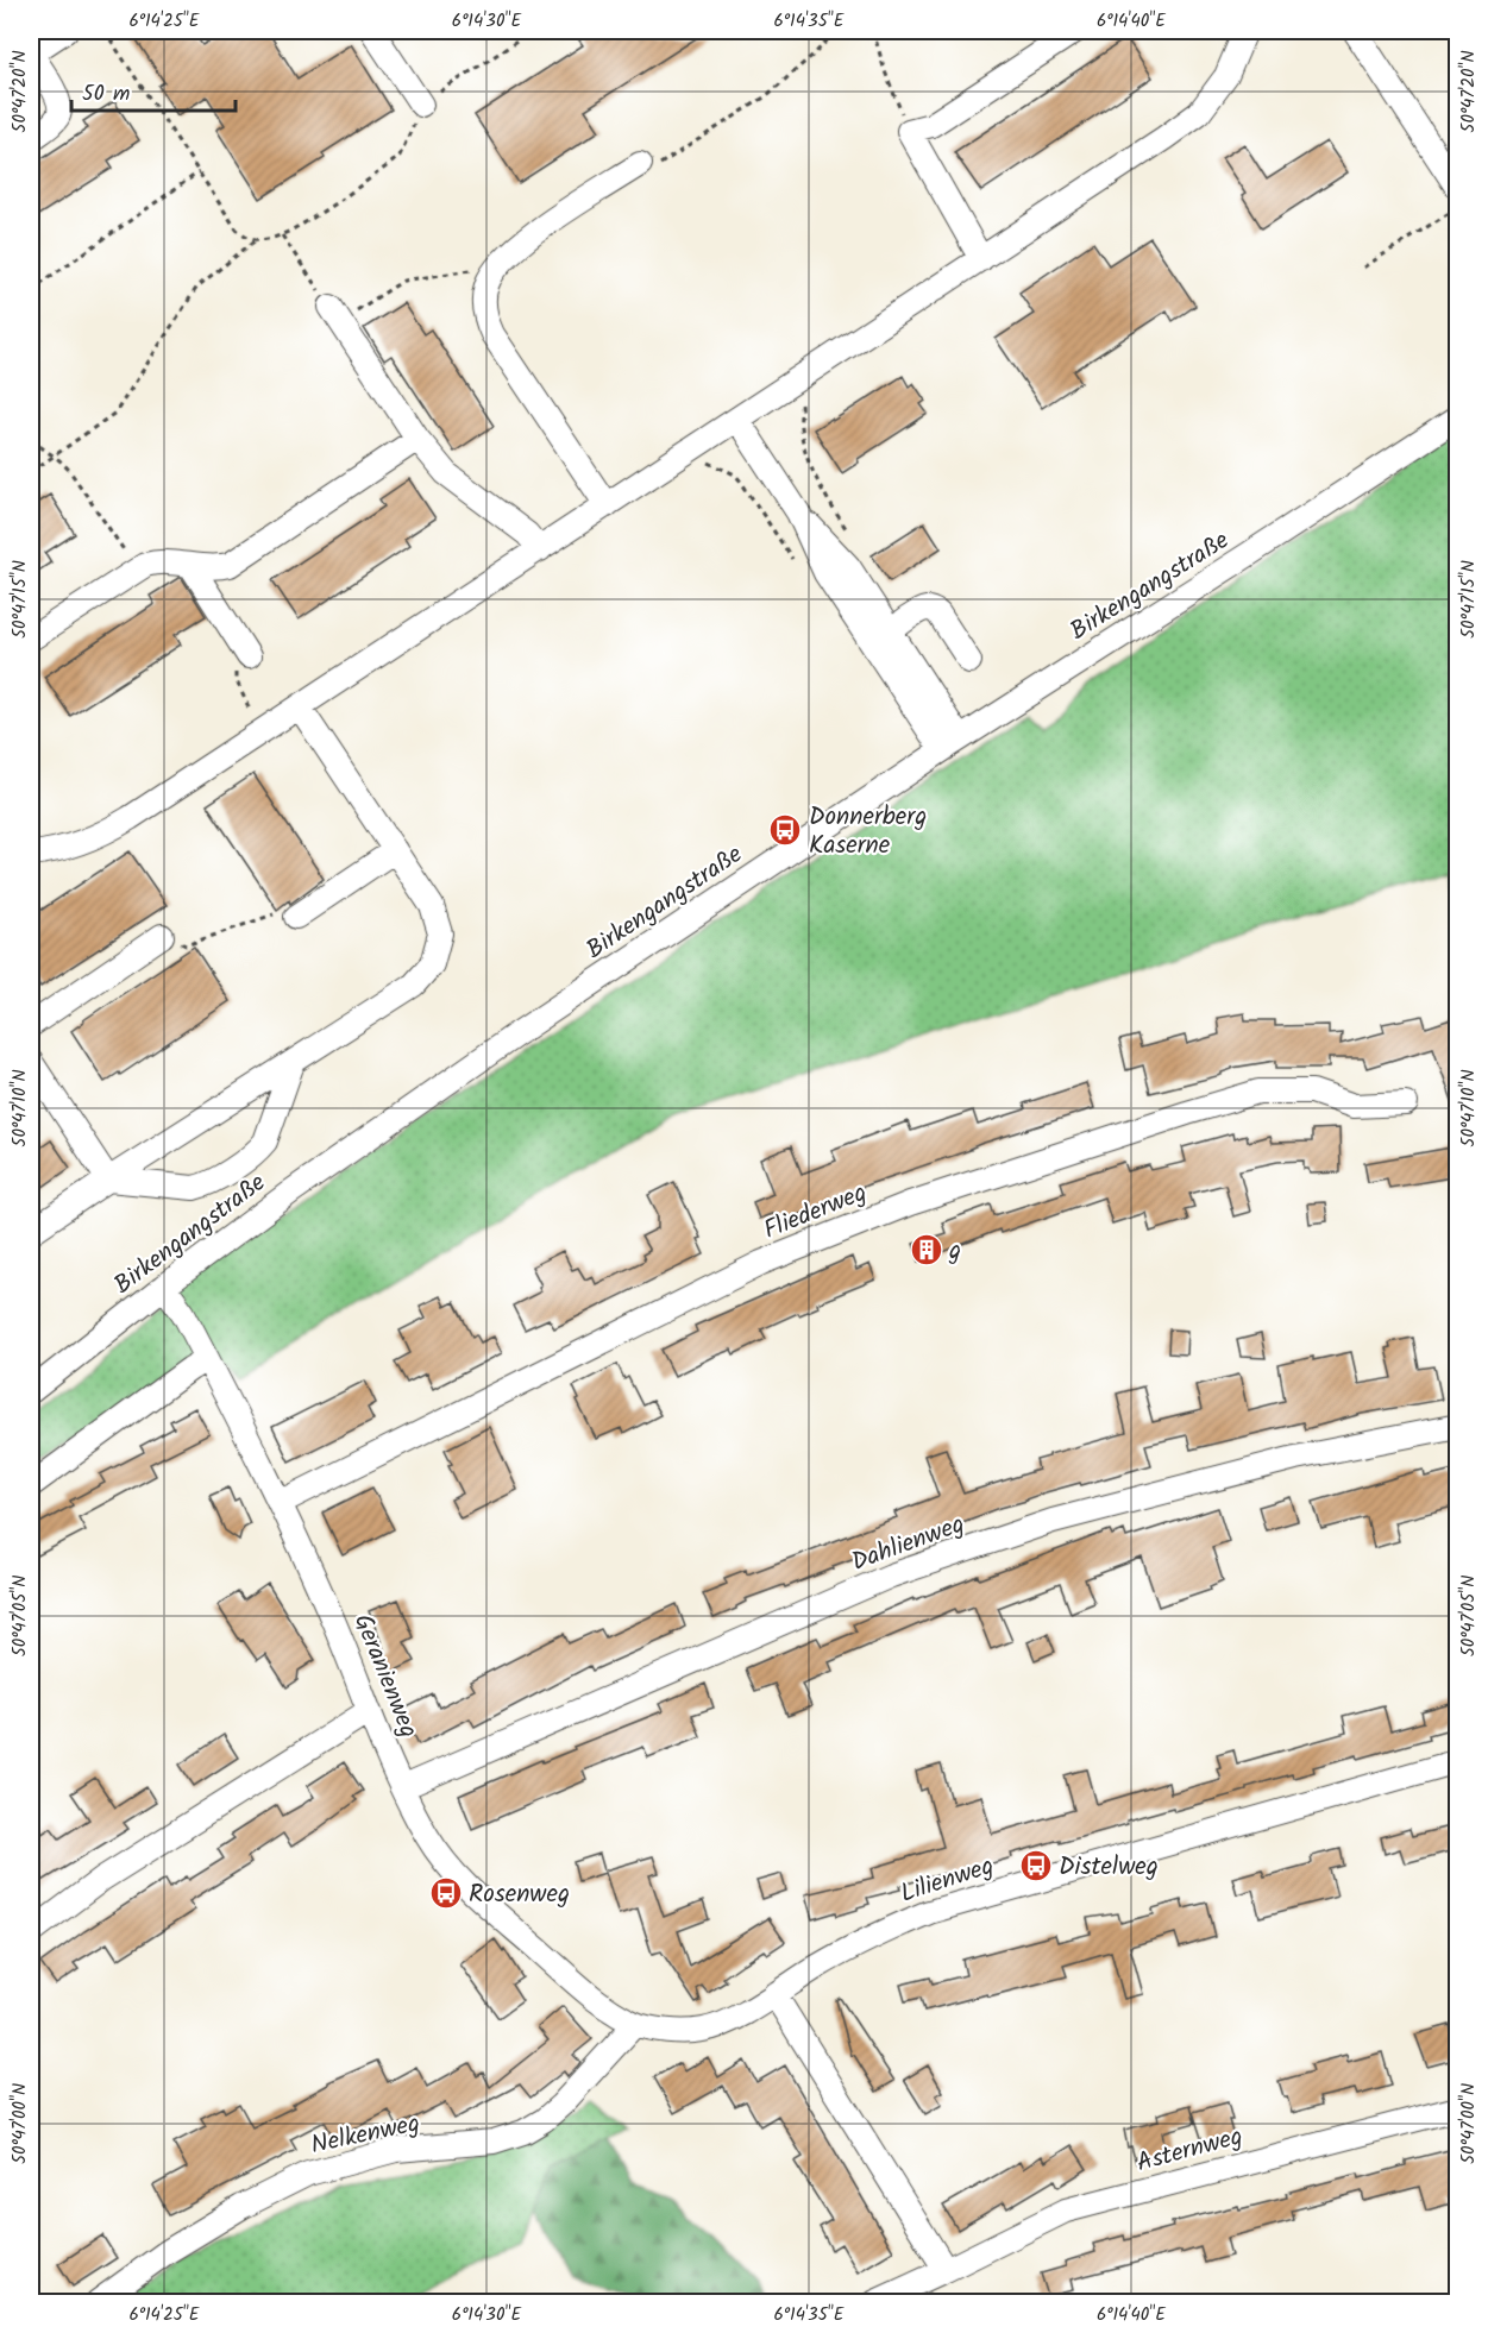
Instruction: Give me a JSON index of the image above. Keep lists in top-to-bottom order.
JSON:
{
  "streets": {
    "street": [
      "Birkengangstraße",
      "Fliederweg",
      "Dahlienweg",
      "Geranienweg",
      "Lilienweg",
      "Nelkenweg",
      "Asternweg"
    ]
  },
  "crossings": [
    ["Birkengangstraße", "Geranienweg"],
    ["Fliederweg", "Geranienweg"],
    ["Dahlienweg", "Geranienweg"],
    ["Geranienweg", "Lilienweg"],
    ["Geranienweg", "Nelkenweg"],
    ["Lilienweg", "Nelkenweg"]
  ],
  "places": {
    "bus stop": ["Donnerberg Kaserne", "Distelweg", "Rosenweg"],
    "building": ["g"]
  },
  "scale_bar": "50 m",
  "coordinates": [
    "6°14'25\"E",
    "6°14'30\"E",
    "6°14'35\"E",
    "6°14'40\"E",
    "50°47'20\"N",
    "50°47'15\"N",
    "50°47'10\"N",
    "50°47'05\"N",
    "50°47'00\"N"
  ]
}
